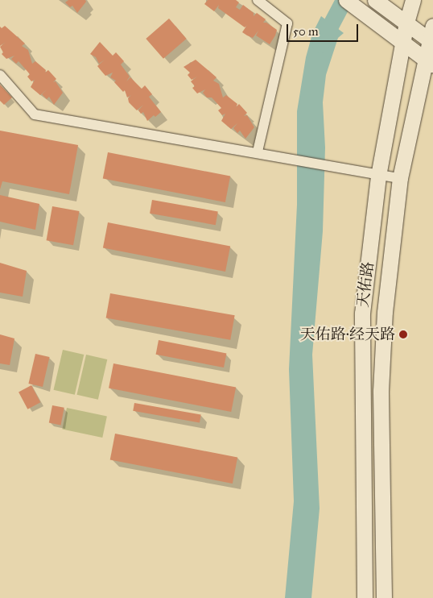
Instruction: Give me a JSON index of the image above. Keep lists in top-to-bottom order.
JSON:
{
  "streets": {
    "main road": ["天佑路"]
  },
  "places": ["天佑路·经天路"],
  "scale_bar": "50 m"
}
